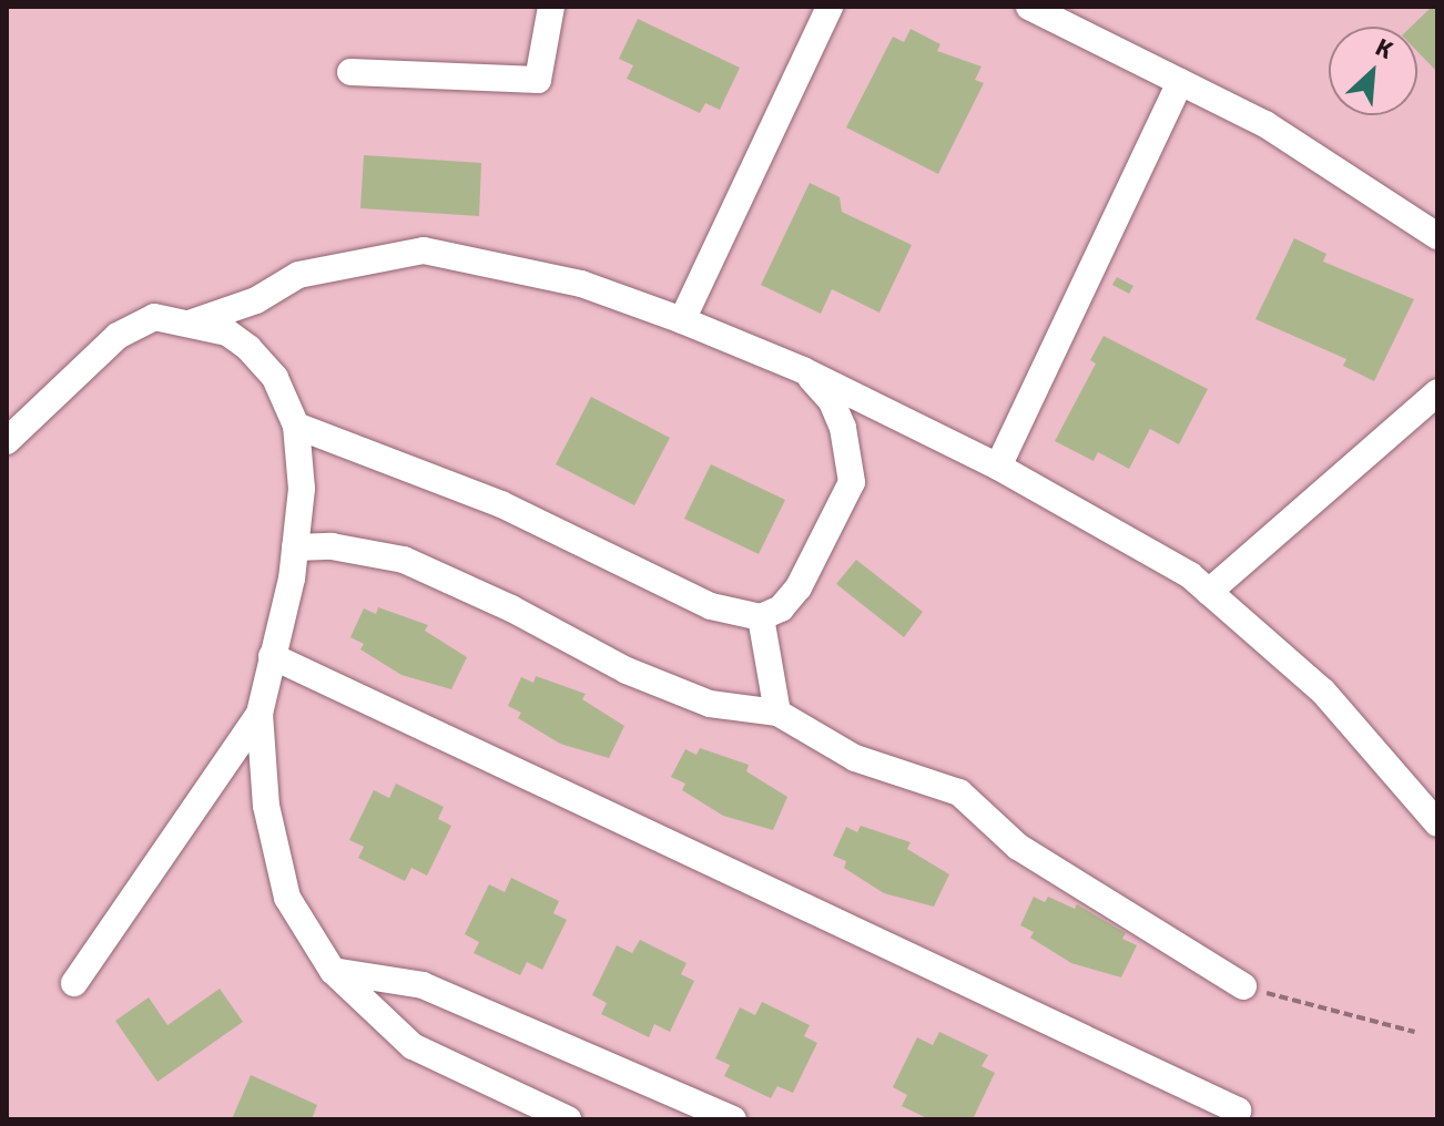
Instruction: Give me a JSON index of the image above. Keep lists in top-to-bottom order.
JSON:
{
  "north": "top right"
}
